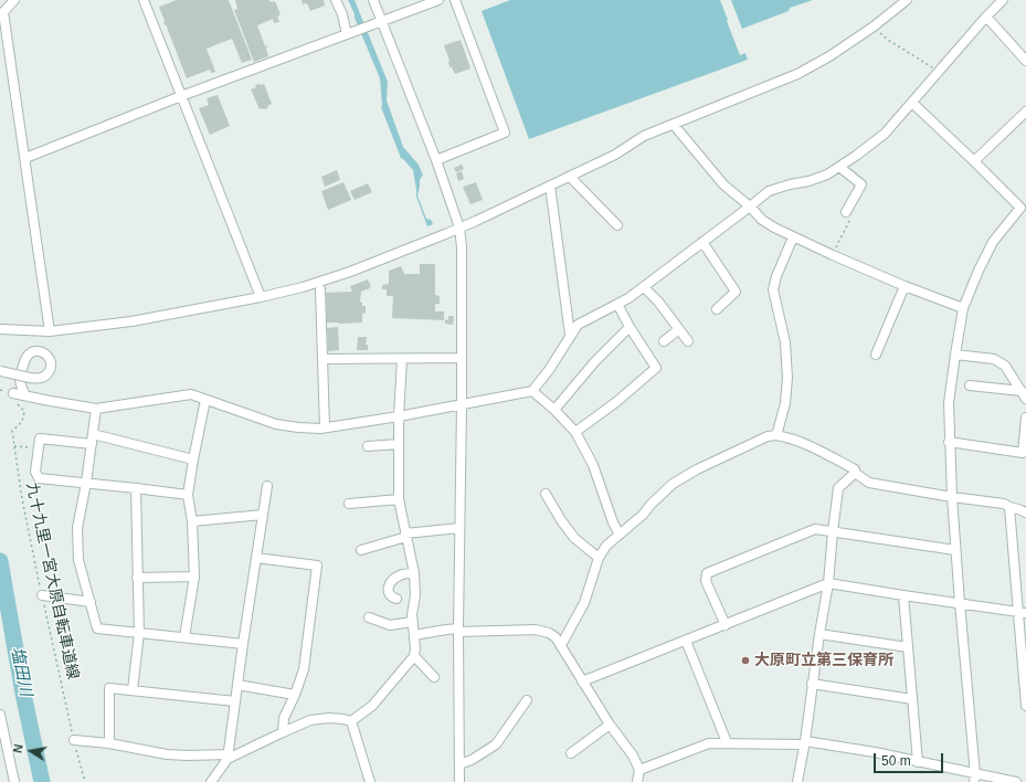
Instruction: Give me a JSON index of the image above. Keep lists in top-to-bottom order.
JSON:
{
  "streets": {
    "path": ["九十九里一宮大原自転車道線"]
  },
  "water": ["塩田川"],
  "places": ["大原町立第三保育所"],
  "scale_bar": "50 m",
  "north": "left"
}
